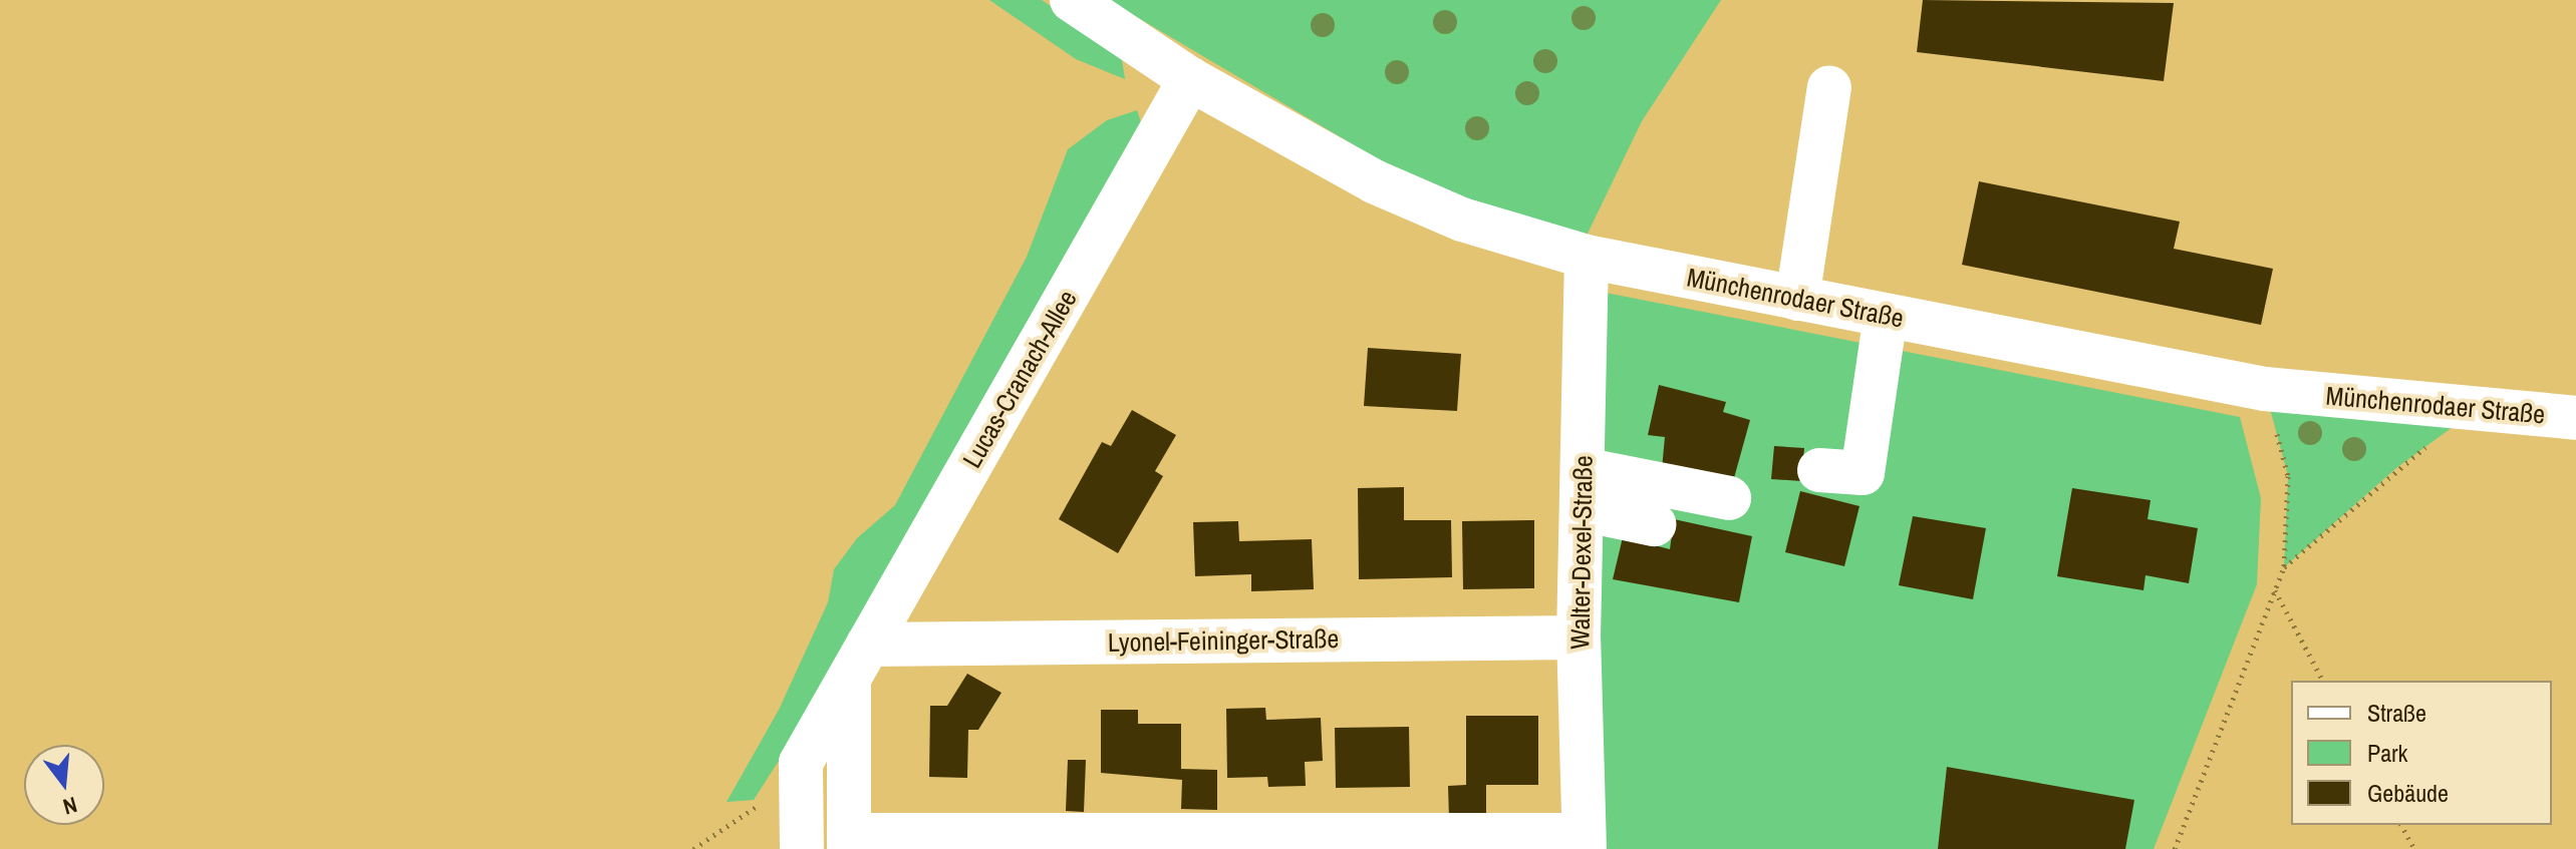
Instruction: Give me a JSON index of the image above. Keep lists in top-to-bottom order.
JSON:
{
  "streets": {
    "street": [
      "Münchenrodaer Straße",
      "Lucas-Cranach-Allee",
      "Walter-Dexel-Straße",
      "Lyonel-Feininger-Straße"
    ]
  },
  "crossings": [
    ["Münchenrodaer Straße", "Lucas-Cranach-Allee"],
    ["Münchenrodaer Straße", "Walter-Dexel-Straße"],
    ["Lucas-Cranach-Allee", "Lyonel-Feininger-Straße"],
    ["Walter-Dexel-Straße", "Lyonel-Feininger-Straße"]
  ],
  "legend": ["Straße", "Park", "Gebäude"],
  "north": "bottom"
}
